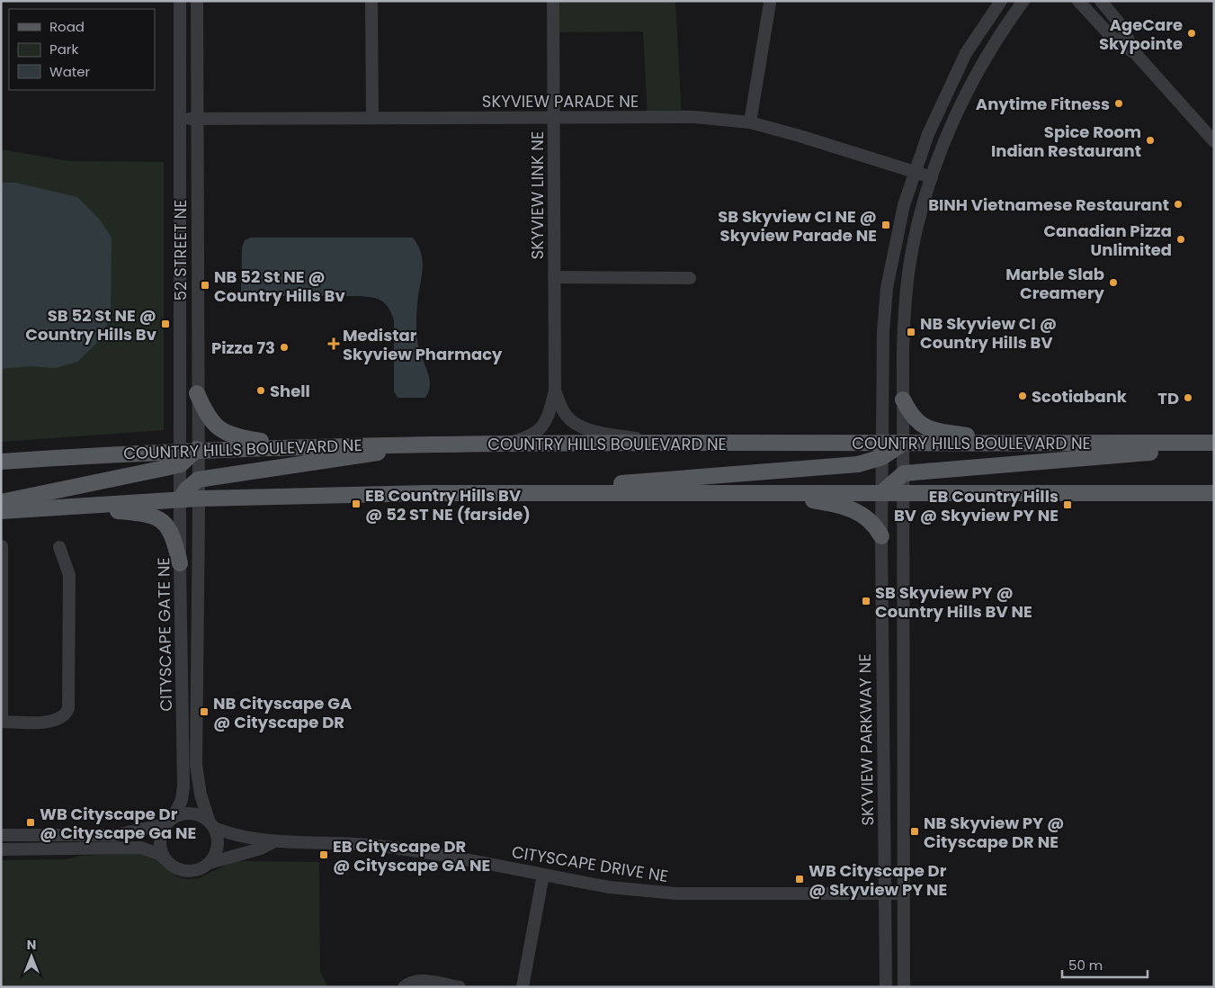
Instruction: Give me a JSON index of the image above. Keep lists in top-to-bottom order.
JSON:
{
  "streets": {
    "main road": ["COUNTRY HILLS BOULEVARD NE"],
    "street": [
      "SKYVIEW PARADE NE",
      "SKYVIEW LINK NE",
      "52 STREET NE",
      "CITYSCAPE GATE NE",
      "SKYVIEW PARKWAY NE",
      "CITYSCAPE DRIVE NE"
    ]
  },
  "crossings": [
    ["SKYVIEW PARADE NE", "SKYVIEW LINK NE"],
    ["SKYVIEW PARADE NE", "52 STREET NE"],
    ["SKYVIEW PARADE NE", "SKYVIEW PARKWAY NE"],
    ["SKYVIEW LINK NE", "COUNTRY HILLS BOULEVARD NE"],
    ["52 STREET NE", "COUNTRY HILLS BOULEVARD NE"],
    ["52 STREET NE", "CITYSCAPE GATE NE"],
    ["COUNTRY HILLS BOULEVARD NE", "CITYSCAPE GATE NE"],
    ["COUNTRY HILLS BOULEVARD NE", "SKYVIEW PARKWAY NE"],
    ["CITYSCAPE GATE NE", "CITYSCAPE DRIVE NE"],
    ["SKYVIEW PARKWAY NE", "CITYSCAPE DRIVE NE"]
  ],
  "places": {
    "other": [
      "AgeCare Skypointe",
      "Anytime Fitness",
      "Spice Room Indian Restaurant",
      "BINH Vietnamese Restaurant",
      "Canadian Pizza Unlimited",
      "Marble Slab Creamery",
      "Pizza 73",
      "Shell",
      "Scotiabank",
      "TD"
    ],
    "transit": [
      "SB Skyview CI NE @ Skyview Parade NE",
      "NB 52 St NE @ Country Hills Bv",
      "SB 52 St NE @ Country Hills Bv",
      "NB Skyview CI @ Country Hills BV",
      "EB Country Hills BV @ 52 ST NE (farside)",
      "EB Country Hills BV @ Skyview PY NE",
      "SB Skyview PY @ Country Hills BV NE",
      "NB Cityscape GA @ Cityscape DR",
      "WB Cityscape Dr @ Cityscape Ga NE",
      "NB Skyview PY @ Cityscape DR NE",
      "EB Cityscape DR @ Cityscape GA NE",
      "WB Cityscape Dr @ Skyview PY NE"
    ],
    "health": ["Medistar Skyview Pharmacy"]
  },
  "legend": ["Road", "Park", "Water"],
  "scale_bar": "50 m",
  "north": "top"
}
